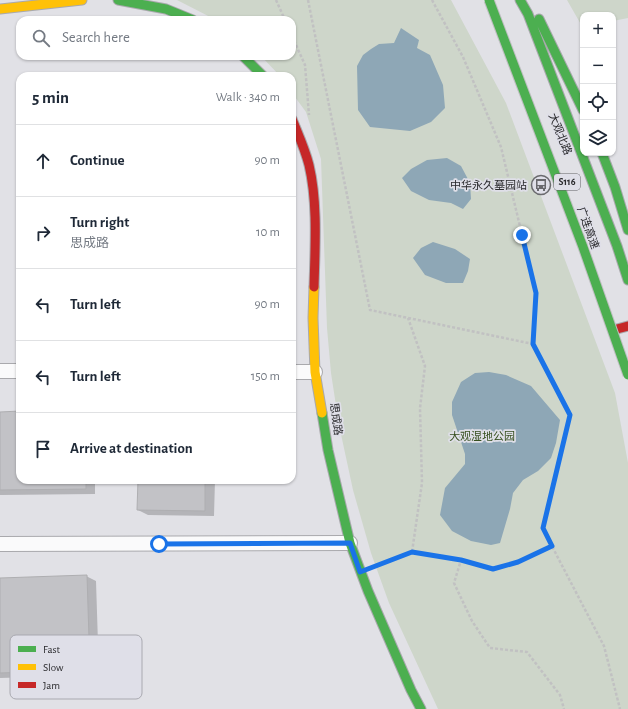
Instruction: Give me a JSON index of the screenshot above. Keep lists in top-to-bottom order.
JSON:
{
  "streets": {
    "main road": [
      "大观北路",
      "S116",
      "广连高速",
      "思成路"
    ]
  },
  "crossings": [
    ["大观北路", "广连高速"]
  ],
  "parks": ["大观湿地公园"],
  "places": {
    "bus stop": ["中华永久墓园站"]
  },
  "legend": ["Fast", "Slow", "Jam"],
  "page": {
    "map_buttons": ["+", "−"],
    "search": "Search here",
    "heading": ["5 min", "Walk · 340 m"],
    "list": [
      ["Continue", "90 m"],
      ["Turn right", "思成路", "10 m"],
      ["Turn left", "90 m"],
      ["Turn left", "150 m"],
      "Arrive at destination"
    ]
  }
}
